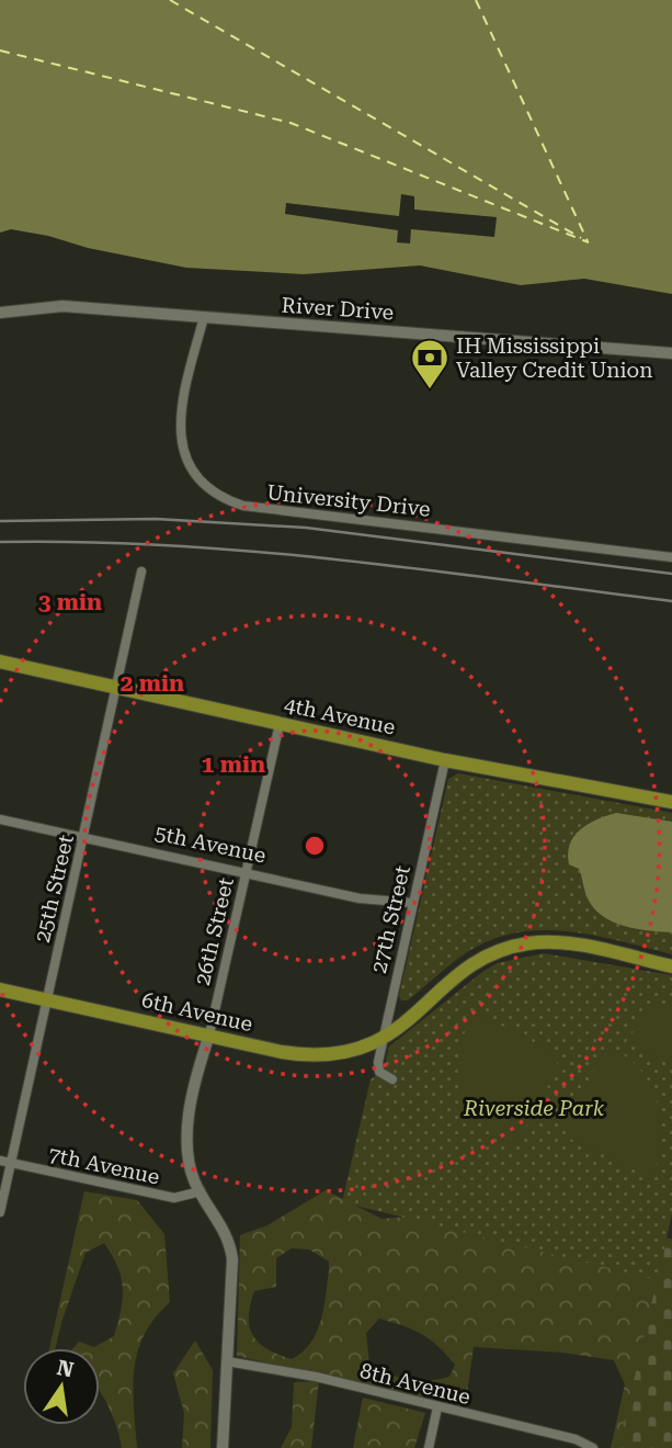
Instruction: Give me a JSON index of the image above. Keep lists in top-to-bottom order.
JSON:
{
  "streets": {
    "main road": ["4th Avenue", "6th Avenue"],
    "street": [
      "River Drive",
      "University Drive",
      "5th Avenue",
      "25th Street",
      "27th Street",
      "26th Street",
      "7th Avenue",
      "8th Avenue"
    ]
  },
  "crossings": [
    ["River Drive", "University Drive"],
    ["4th Avenue", "25th Street"],
    ["4th Avenue", "27th Street"],
    ["4th Avenue", "26th Street"],
    ["5th Avenue", "25th Street"],
    ["5th Avenue", "27th Street"],
    ["5th Avenue", "26th Street"],
    ["25th Street", "6th Avenue"],
    ["25th Street", "7th Avenue"],
    ["27th Street", "6th Avenue"],
    ["26th Street", "6th Avenue"],
    ["26th Street", "7th Avenue"]
  ],
  "parks": ["Riverside Park"],
  "places": {
    "bank": ["IH Mississippi Valley Credit Union"]
  },
  "north": "top",
  "rings": ["3 min", "2 min", "1 min"]
}
